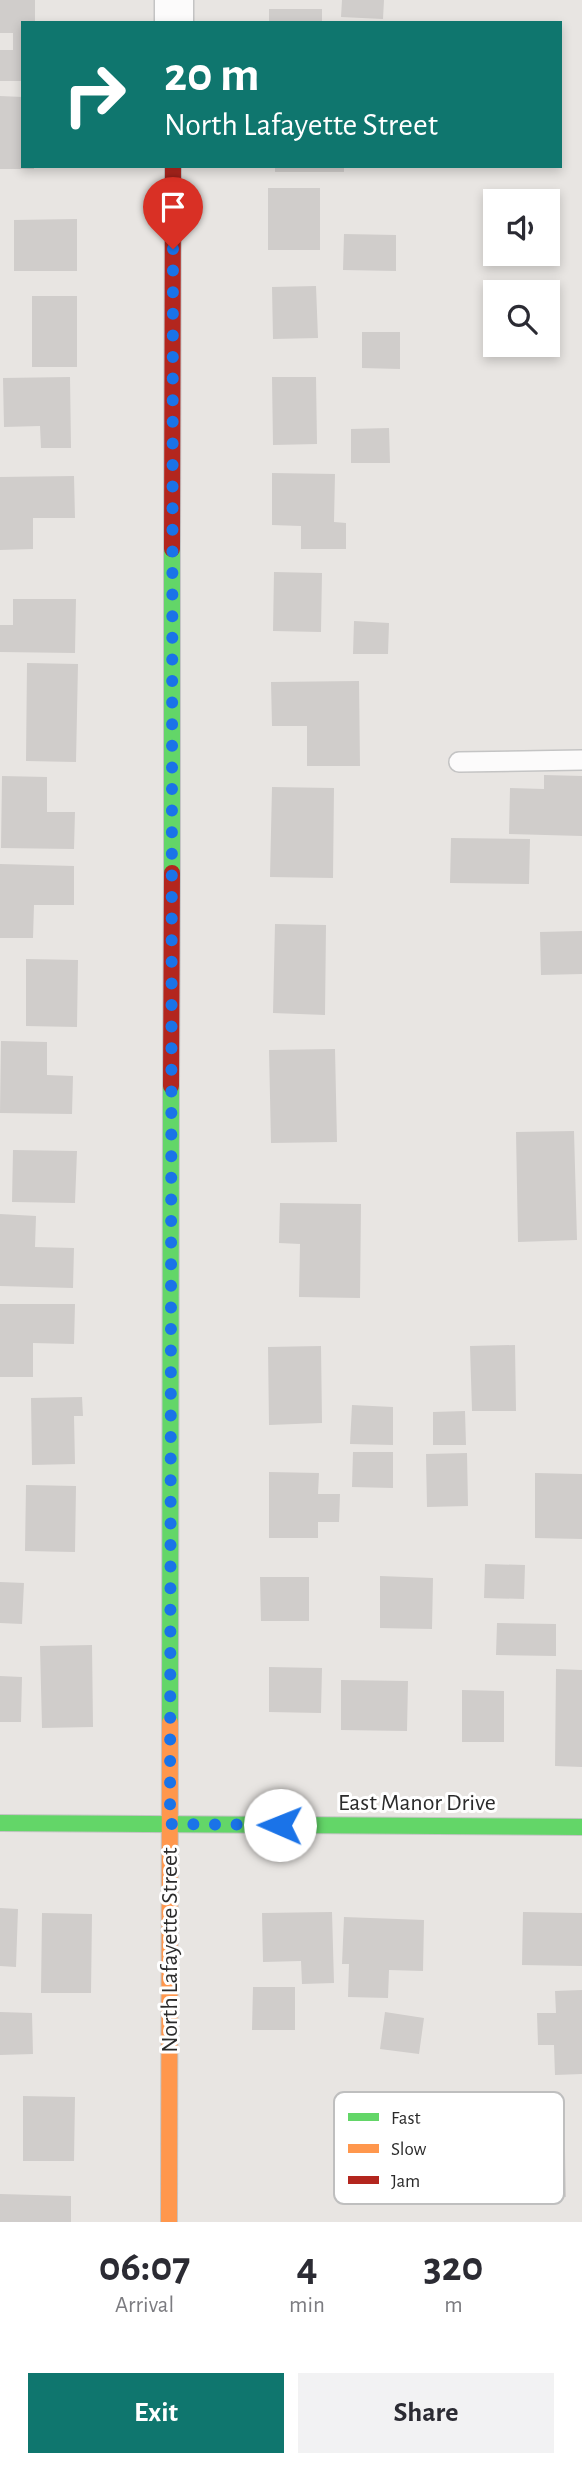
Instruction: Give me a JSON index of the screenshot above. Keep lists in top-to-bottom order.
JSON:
{
  "streets": {
    "street": ["East Manor Drive", "North Lafayette Street"]
  },
  "crossings": [
    ["East Manor Drive", "North Lafayette Street"]
  ],
  "legend": ["Fast", "Slow", "Jam"],
  "page": {
    "turn": ["20 m", "North Lafayette Street"],
    "eta": [
      "06:07",
      "Arrival",
      "4",
      "min",
      "320",
      "m"
    ],
    "buttons": ["Exit", "Share"]
  }
}
